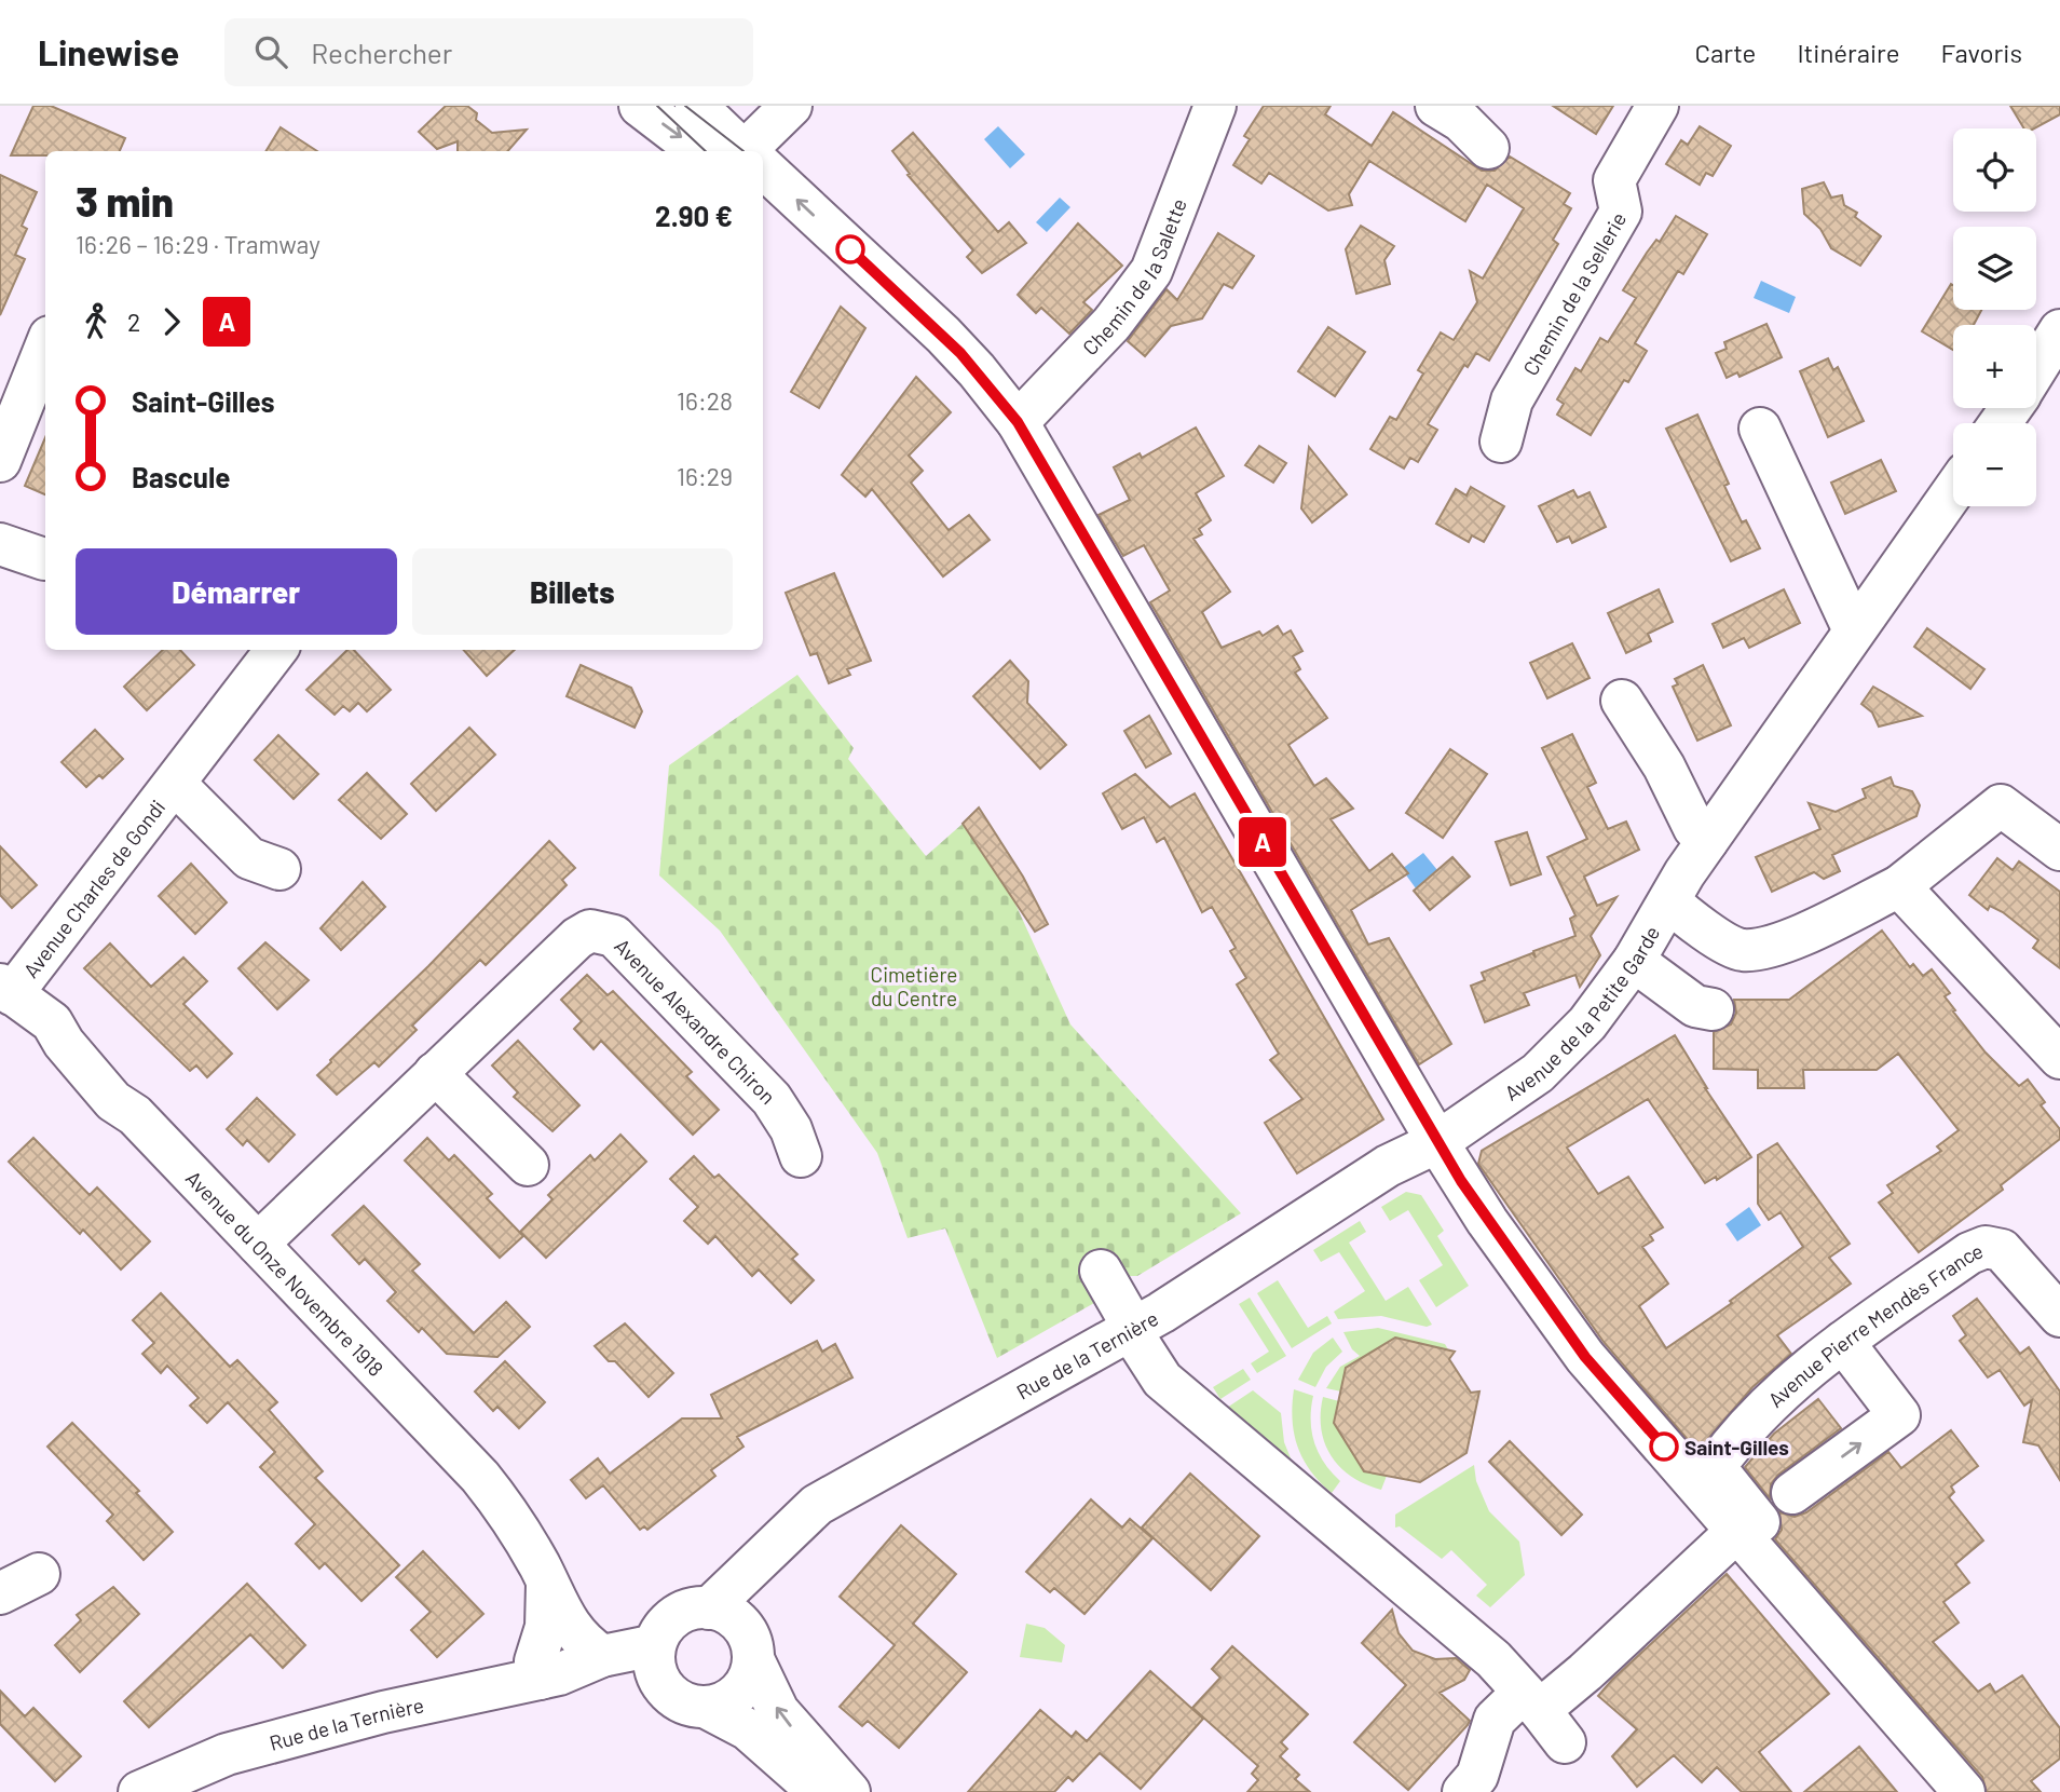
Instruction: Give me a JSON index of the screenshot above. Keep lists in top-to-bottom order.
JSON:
{
  "streets": {
    "street": [
      "Chemin de la Salette",
      "Chemin de la Sellerie",
      "Avenue Charles de Gondi",
      "Avenue de la Petite Garde",
      "Avenue Alexandre Chiron",
      "Avenue du Onze Novembre 1918",
      "Avenue Pierre Mendès France",
      "Rue de la Ternière"
    ]
  },
  "crossings": [
    ["Avenue Charles de Gondi", "Avenue du Onze Novembre 1918"],
    ["Avenue de la Petite Garde", "Rue de la Ternière"],
    ["Avenue Alexandre Chiron", "Avenue du Onze Novembre 1918"],
    ["Avenue du Onze Novembre 1918", "Rue de la Ternière"]
  ],
  "parks": ["Cimetière du Centre"],
  "places": ["Saint-Gilles"],
  "lines": ["tram line A"],
  "page": {
    "header": "Linewise",
    "search": "Rechercher",
    "nav": ["Carte", "Itinéraire", "Favoris"],
    "on_map": "A",
    "map_buttons": ["+", "−"],
    "heading": ["3 min", "16:26 – 16:29 · Tramway", "2.90 €"],
    "legs": ["2", "A"],
    "list": [
      {
        "name": "Saint-Gilles",
        "value": "16:28"
      },
      {
        "name": "Bascule",
        "value": "16:29"
      }
    ],
    "buttons": ["Démarrer", "Billets"]
  }
}
